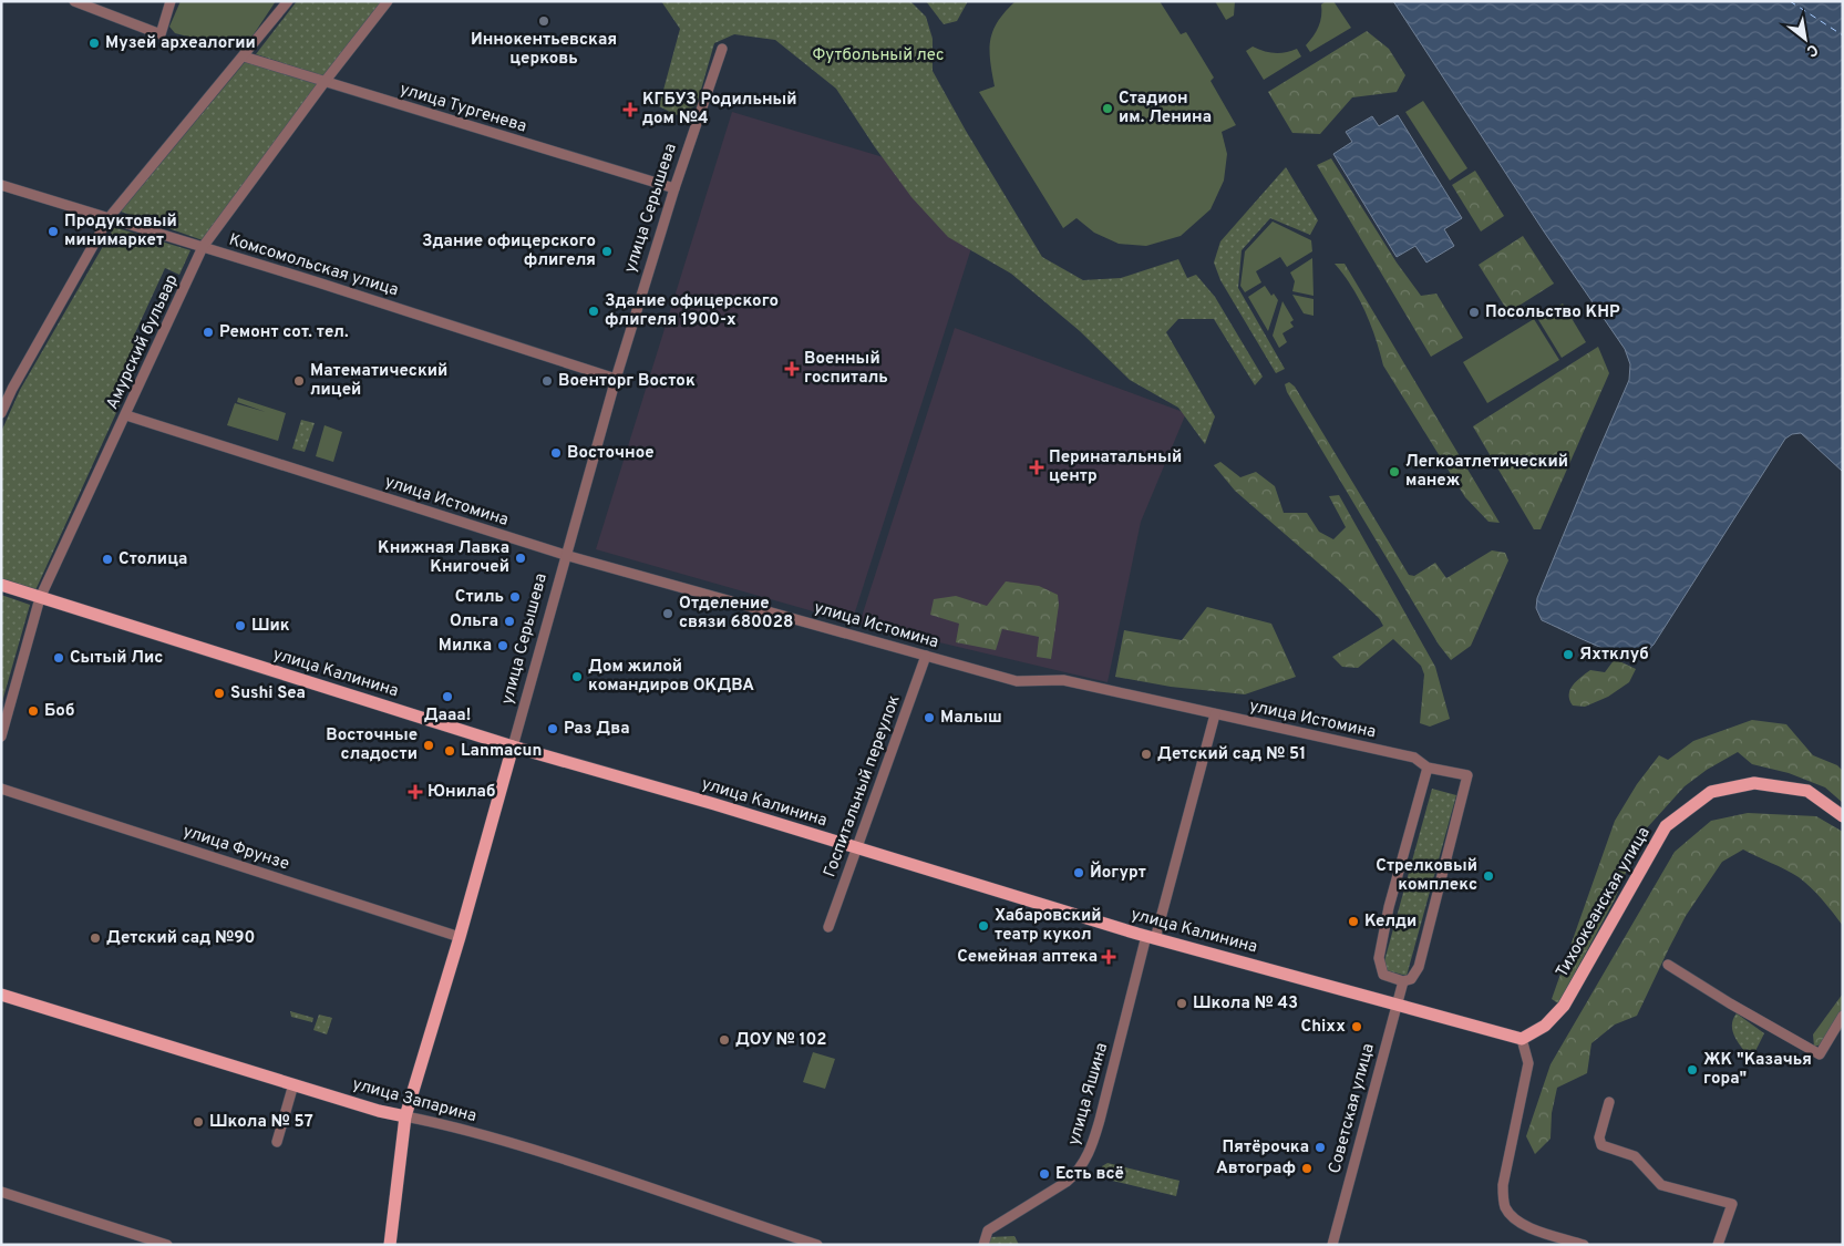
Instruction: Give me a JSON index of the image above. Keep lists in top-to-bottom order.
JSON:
{
  "streets": {
    "main road": [
      "улица Серышева",
      "улица Калинина",
      "Тихоокеанская улица",
      "улица Запарина"
    ],
    "street": [
      "улица Тургенева",
      "Комсомольская улица",
      "Амурский бульвар",
      "улица Истомина",
      "Госпитальный переулок",
      "улица Фрунзе",
      "улица Яшина",
      "Советская улица"
    ]
  },
  "crossings": [
    ["улица Тургенева", "улица Серышева"],
    ["улица Тургенева", "Амурский бульвар"],
    ["улица Серышева", "Комсомольская улица"],
    ["улица Серышева", "улица Истомина"],
    ["улица Серышева", "улица Калинина"],
    ["улица Серышева", "улица Фрунзе"],
    ["улица Серышева", "улица Запарина"],
    ["Комсомольская улица", "Амурский бульвар"],
    ["Амурский бульвар", "улица Истомина"],
    ["Амурский бульвар", "улица Калинина"],
    ["улица Истомина", "Госпитальный переулок"],
    ["улица Истомина", "улица Яшина"],
    ["улица Истомина", "Советская улица"],
    ["улица Калинина", "Госпитальный переулок"],
    ["улица Калинина", "Тихоокеанская улица"],
    ["улица Калинина", "улица Яшина"],
    ["улица Калинина", "Советская улица"]
  ],
  "parks": ["Футбольный лес"],
  "places": {
    "other": [
      "Иннокентьевская церковь",
      "Музей археалогии",
      "Стадион им. Ленина",
      "Продуктовый минимаркет",
      "Здание офицерского флигеля",
      "Здание офицерского флигеля 1900-х",
      "Посольство КНР",
      "Ремонт сот. тел.",
      "Математический лицей",
      "Военторг Восток",
      "Восточное",
      "Легкоатлетический манеж",
      "Книжная Лавка Книгочей",
      "Столица",
      "Стиль",
      "Отделение связи 680028",
      "Ольга",
      "Шик",
      "Милка",
      "Яхтклуб",
      "Сытый Лис",
      "Дом жилой командиров ОКДВА",
      "Sushi Sea",
      "Дааа!",
      "Боб",
      "Малыш",
      "Раз Два",
      "Восточные сладости",
      "Lanmacun",
      "Детский сад № 51",
      "Йогурт",
      "Стрелковый комплекс",
      "Келди",
      "Хабаровский театр кукол",
      "Детский сад №90",
      "Школа № 43",
      "Chixx",
      "ДОУ № 102",
      "ЖК \"Казачья гора\"",
      "Школа № 57",
      "Пятёрочка",
      "Автограф",
      "Есть всё"
    ],
    "health": [
      "КГБУЗ Родильный дом №4",
      "Военный госпиталь",
      "Перинатальный центр",
      "Юнилаб",
      "Семейная аптека"
    ]
  },
  "north": "bottom right"
}
